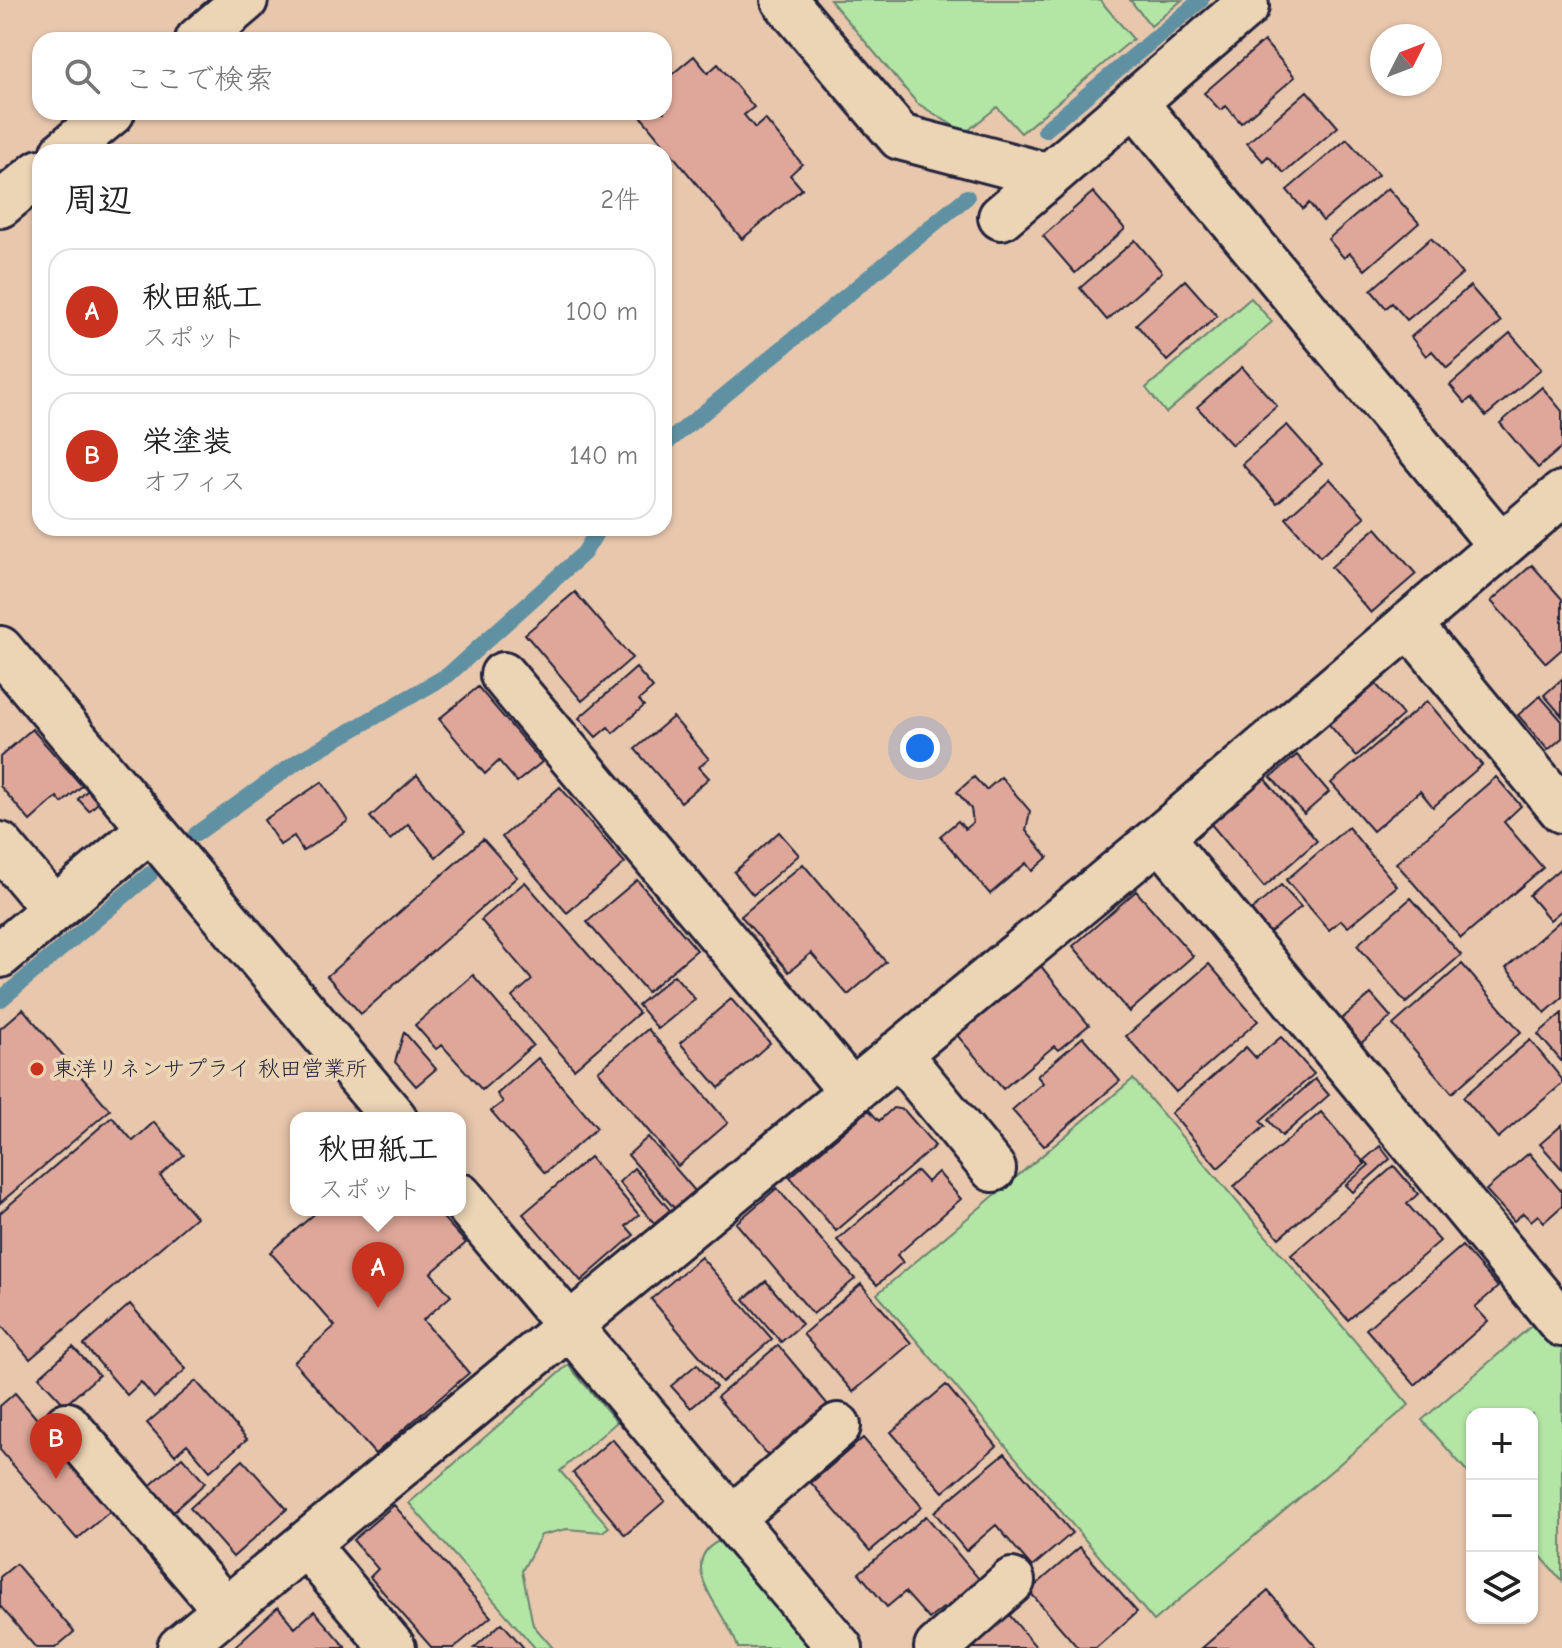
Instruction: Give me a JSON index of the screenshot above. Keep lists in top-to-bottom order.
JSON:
{
  "places": ["東洋リネンサプライ 秋田営業所"],
  "north": "top right",
  "page": {
    "search": "ここで検索",
    "heading": ["周辺", "2件"],
    "list": [
      {
        "mark": "A",
        "name": "秋田紙工",
        "note": "スポット",
        "value": "100 m"
      },
      {
        "mark": "B",
        "name": "栄塗装",
        "note": "オフィス",
        "value": "140 m"
      }
    ],
    "popup": ["秋田紙工", "スポット"],
    "pins": ["A", "B"],
    "map_buttons": ["+", "−"]
  }
}
